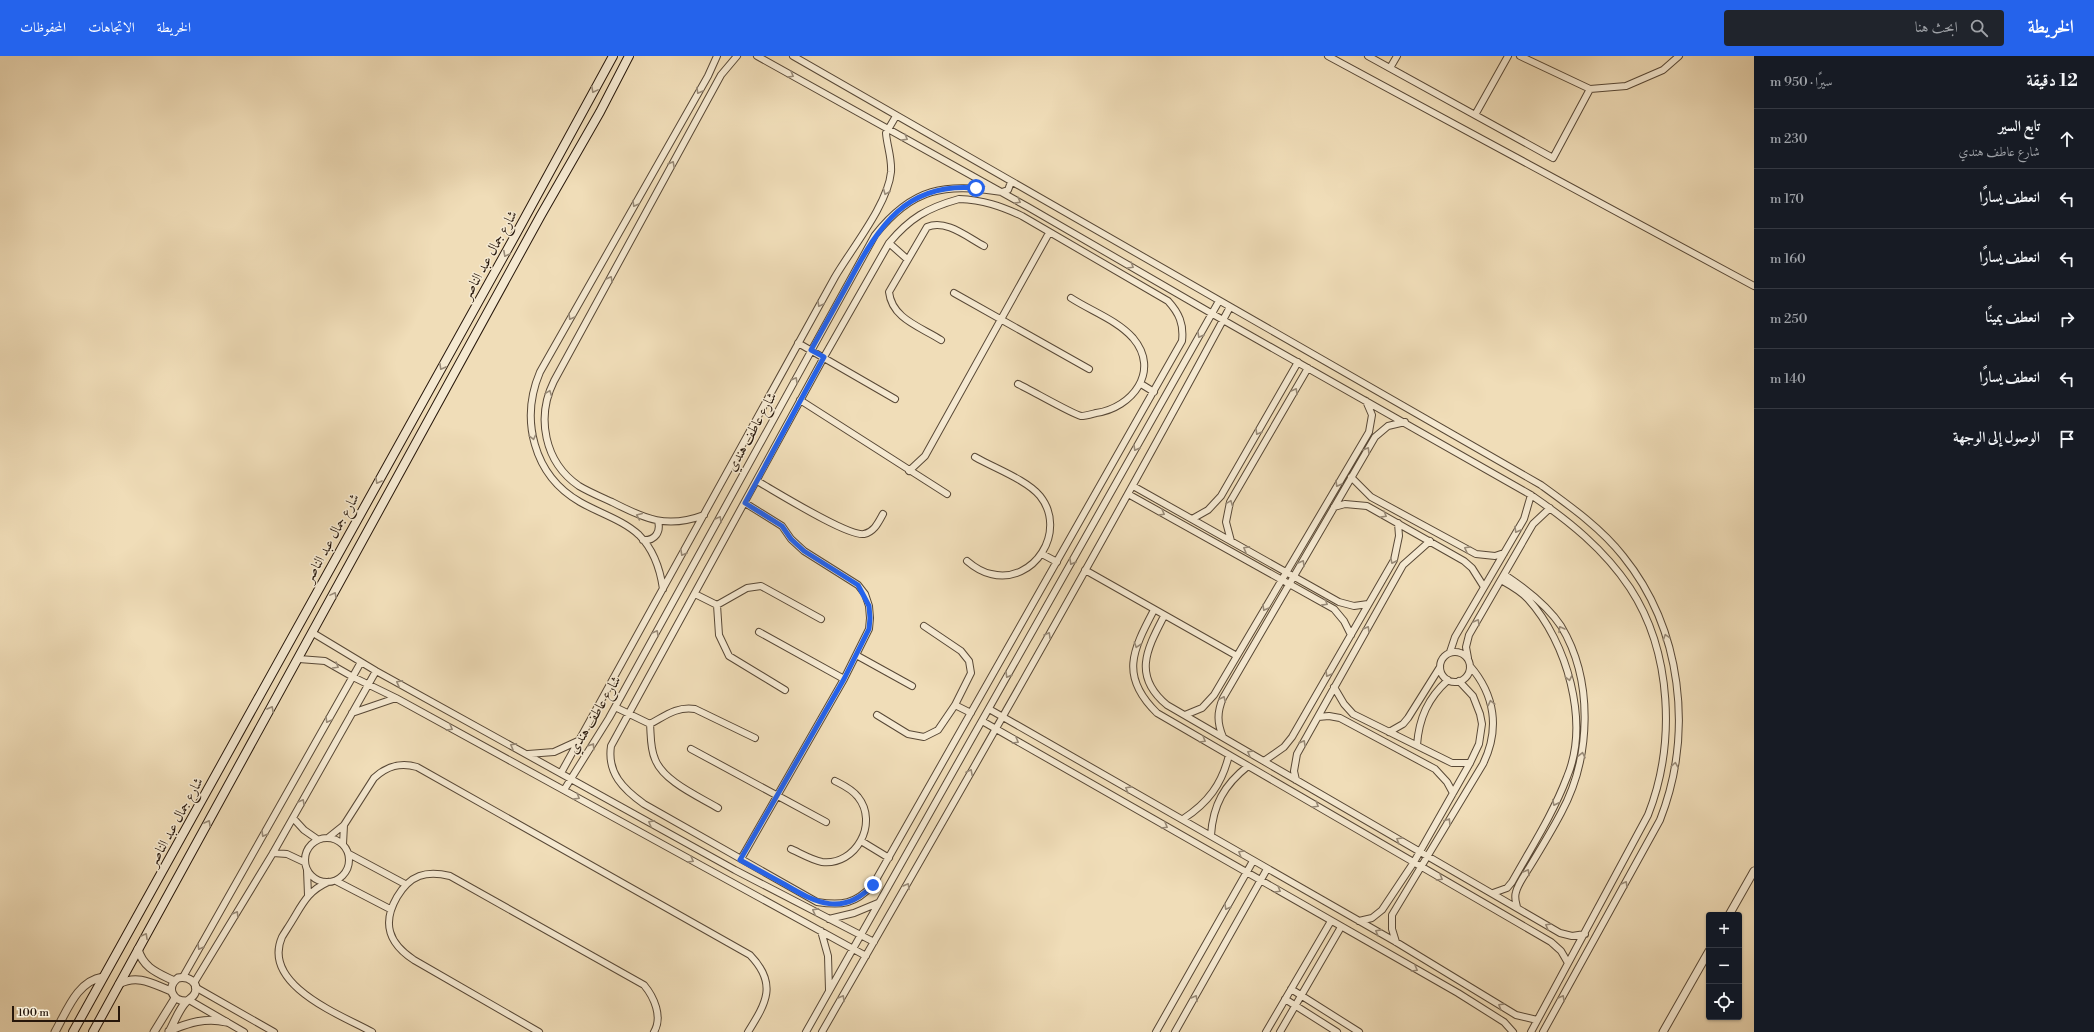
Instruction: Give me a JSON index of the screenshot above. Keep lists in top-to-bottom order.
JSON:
{
  "streets": {
    "main road": ["شارع جمال عبد الناصر"],
    "street": ["شارع عاطف هندي"]
  },
  "scale_bar": "100 m",
  "page": {
    "header": "الخريطة",
    "search": "ابحث هنا",
    "nav": ["الخريطة", "الاتجاهات", "المحفوظات"],
    "heading": ["12 دقيقة", "سيرًا · 950 m"],
    "list": [
      ["تابع السير", "شارع عاطف هندي", "230 m"],
      ["انعطف يسارًا", "170 m"],
      ["انعطف يسارًا", "160 m"],
      ["انعطف يمينًا", "250 m"],
      ["انعطف يسارًا", "140 m"],
      "الوصول إلى الوجهة"
    ],
    "map_buttons": ["+", "−"],
    "scale": "100 m"
  }
}
